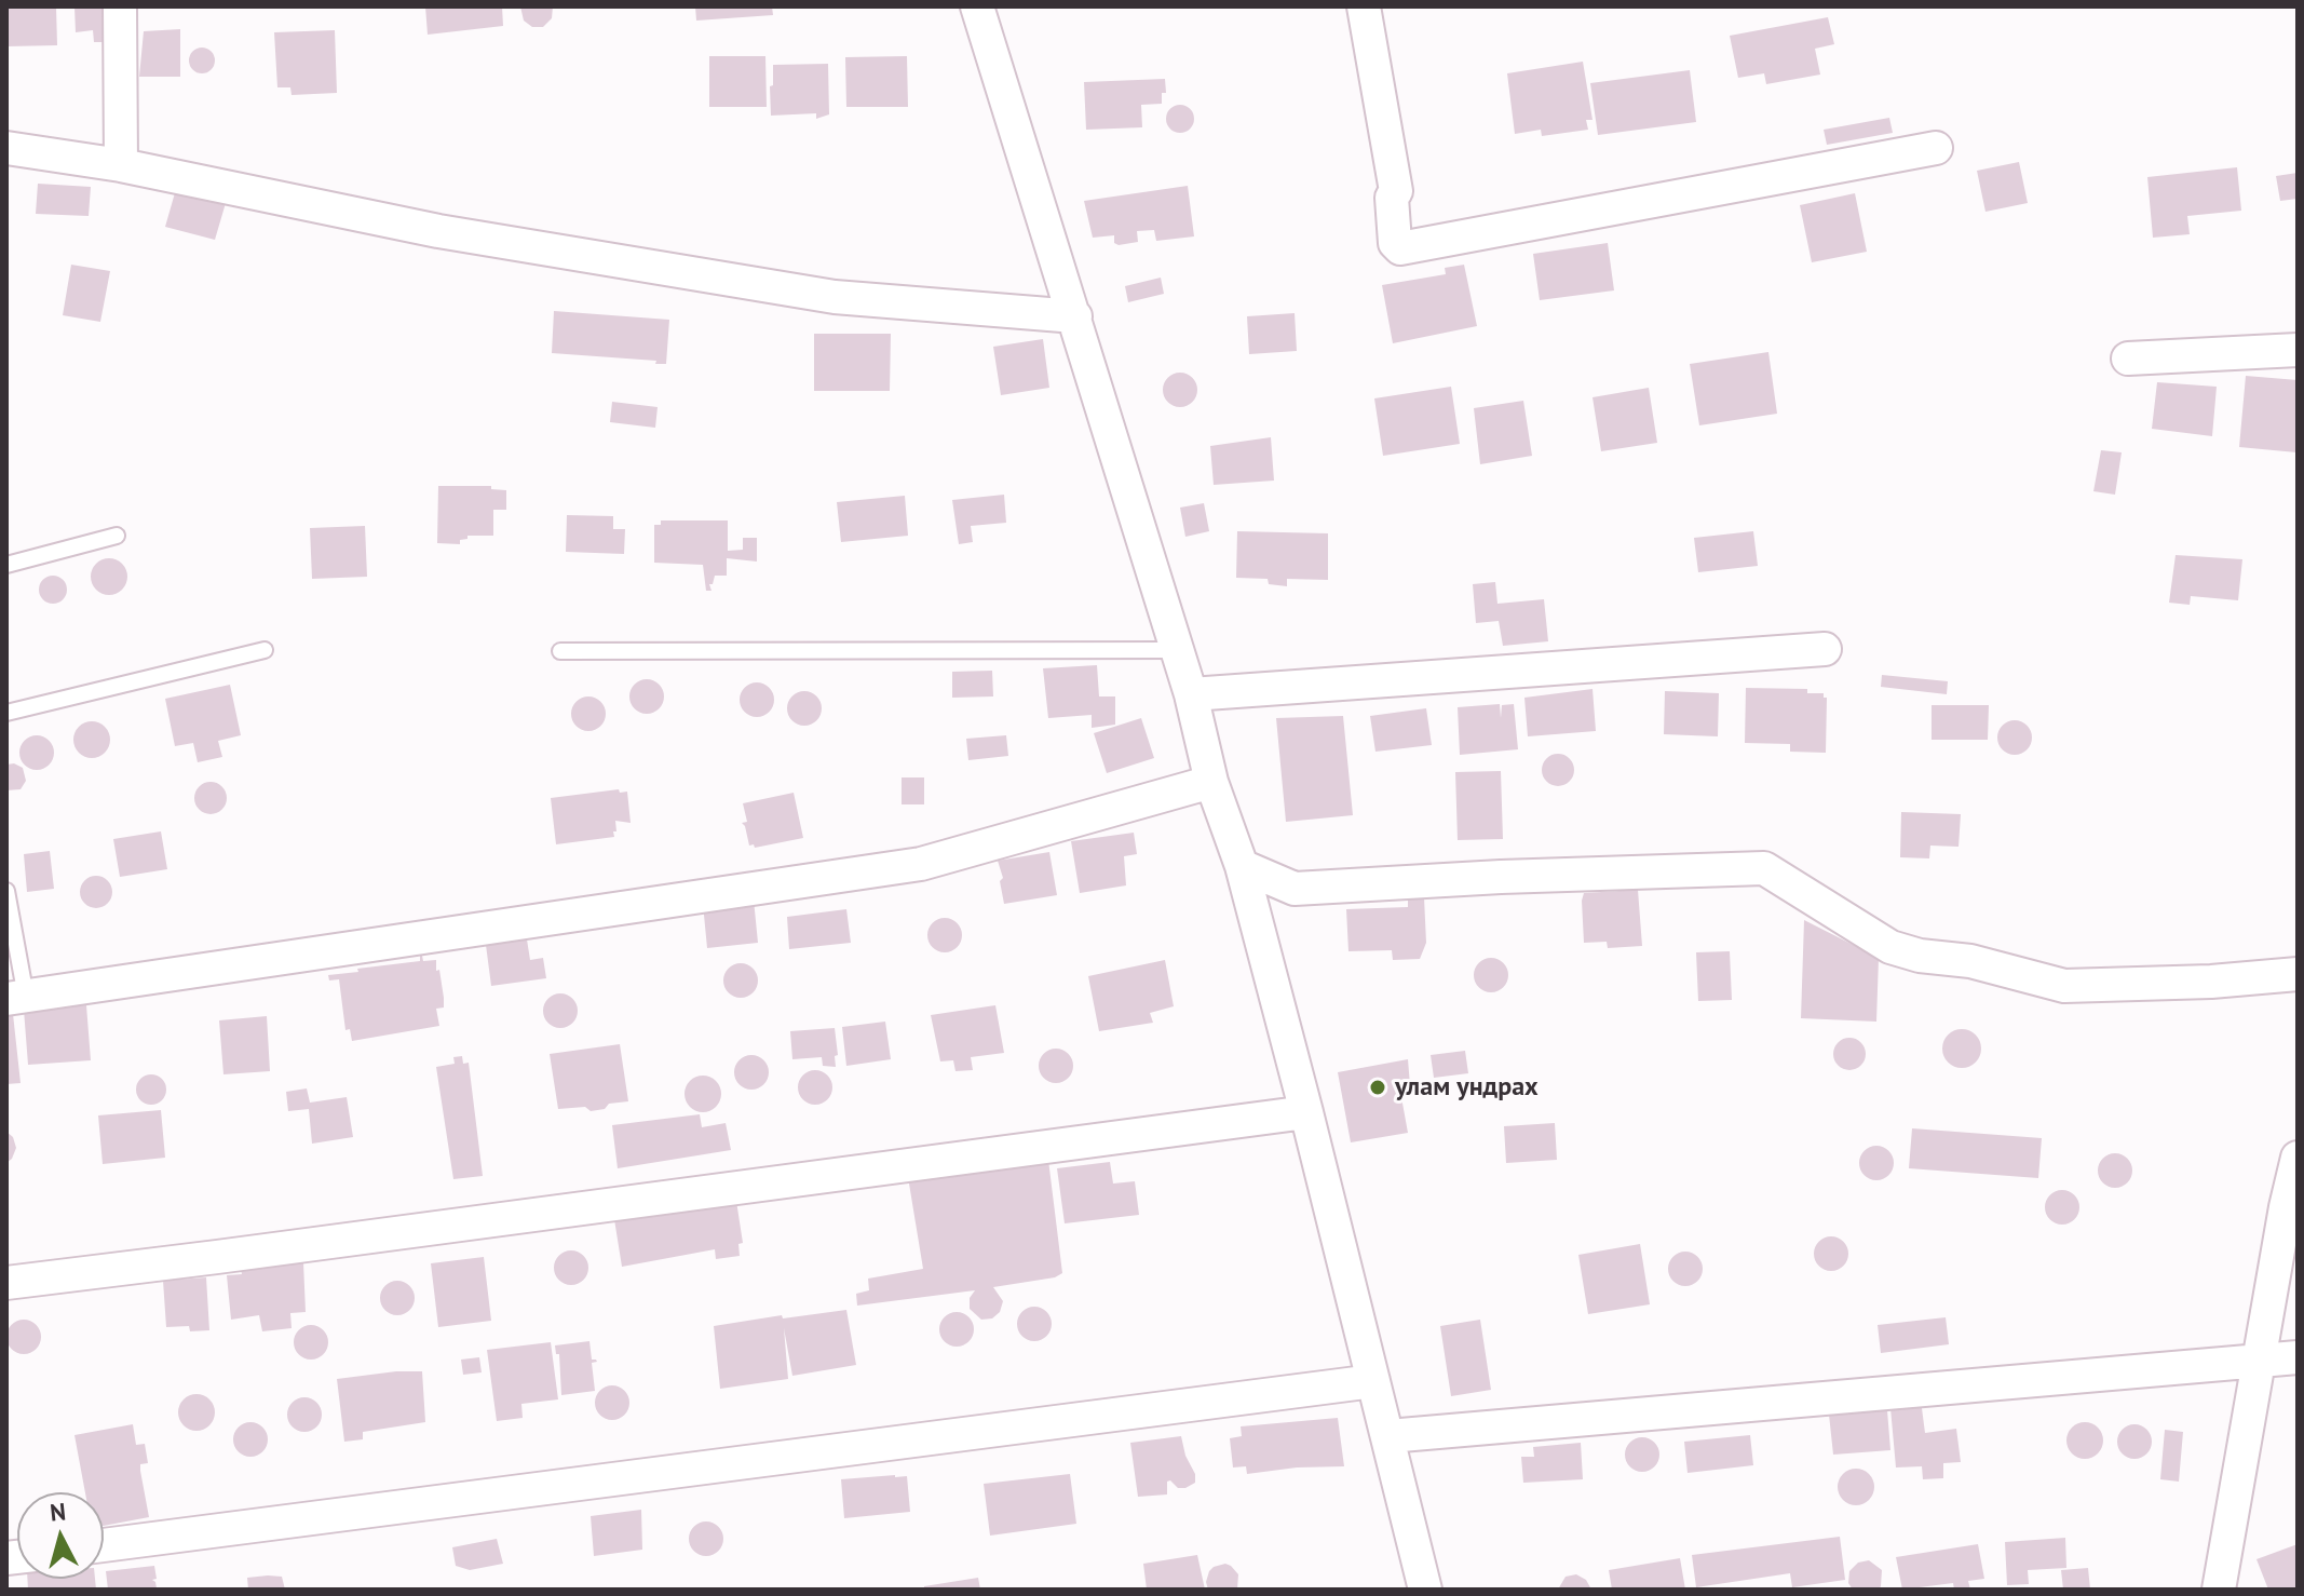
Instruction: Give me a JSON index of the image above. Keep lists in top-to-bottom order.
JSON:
{
  "places": ["улам ундрах"],
  "north": "top"
}
